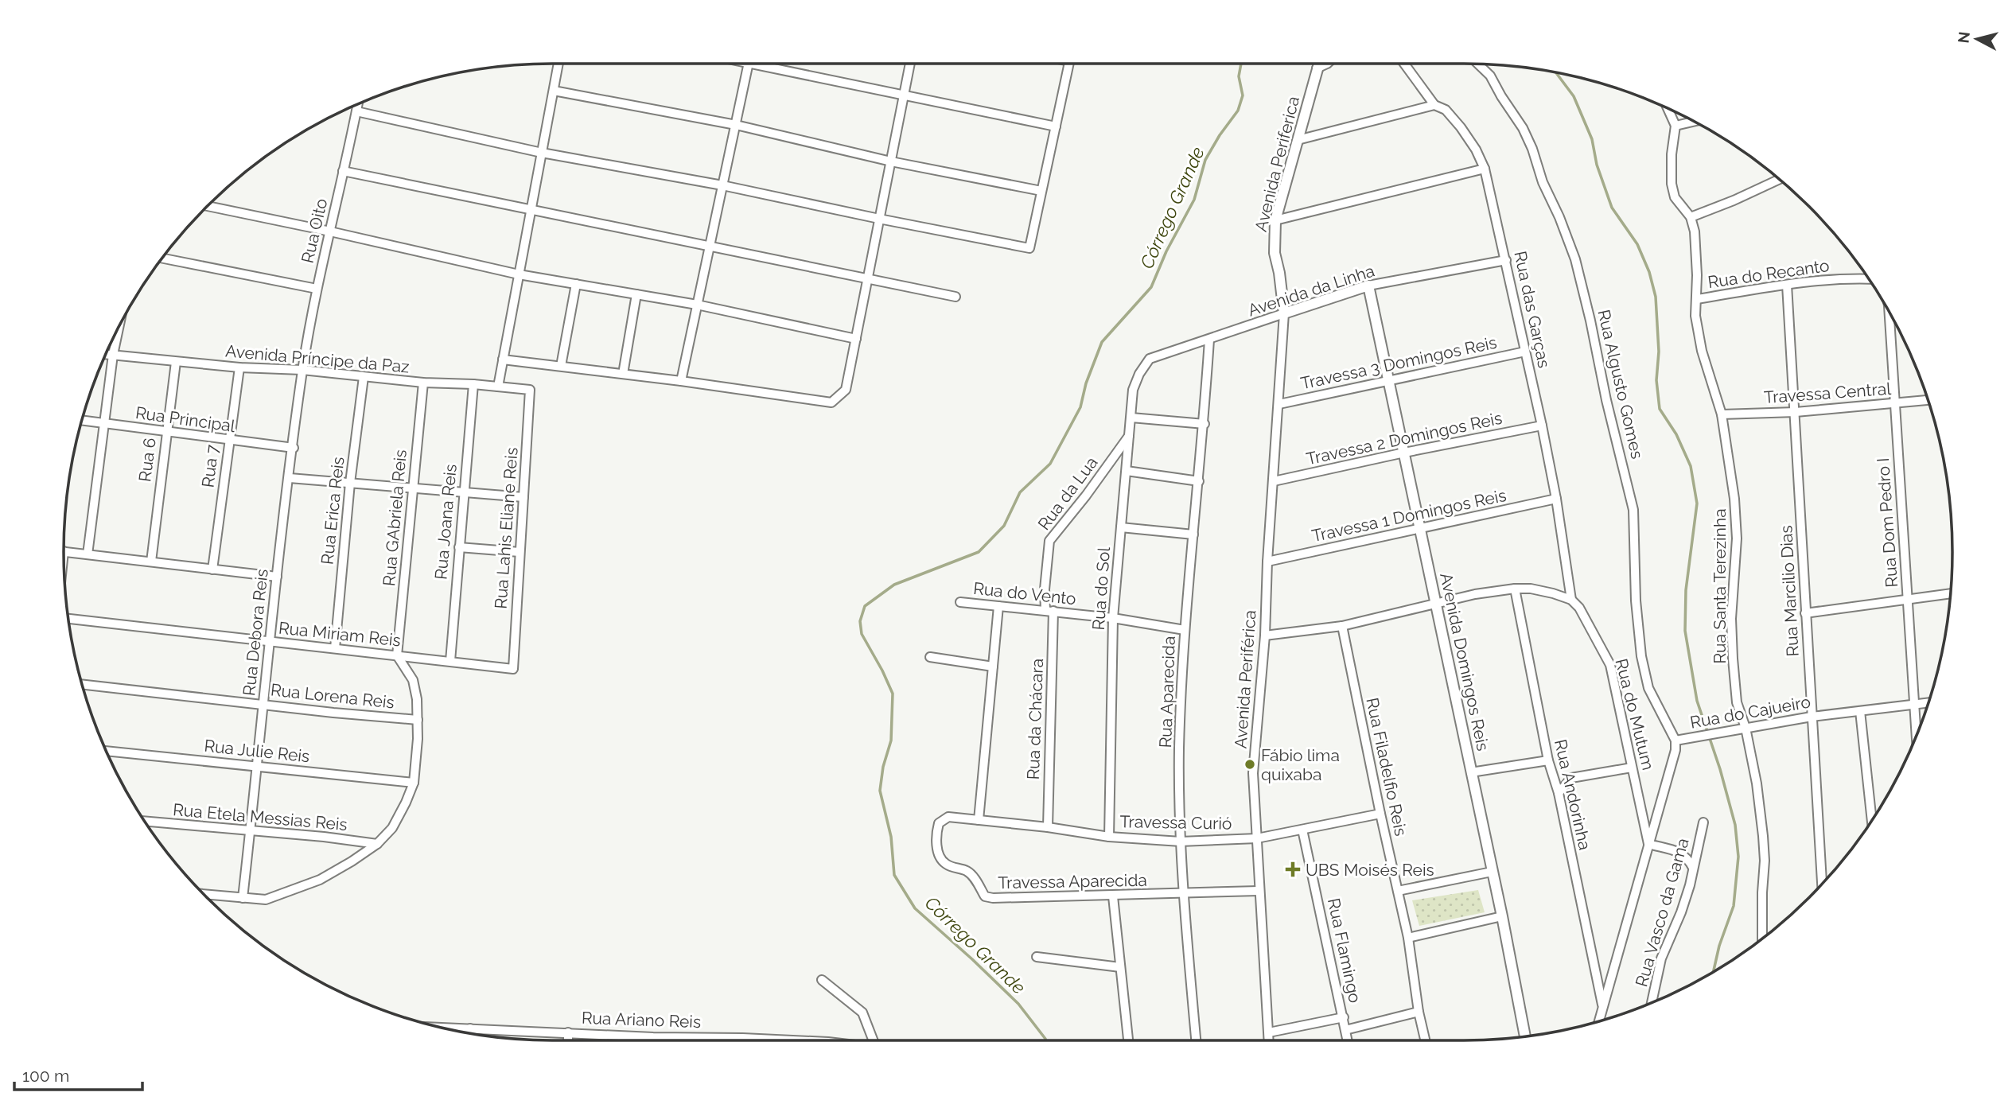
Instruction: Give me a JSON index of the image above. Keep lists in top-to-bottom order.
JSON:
{
  "streets": {
    "street": [
      "Avenida Periferica",
      "Rua Oito",
      "Rua do Recanto",
      "Avenida da Linha",
      "Rua das Garças",
      "Avenida Príncipe da Paz",
      "Travessa 3 Domingos Reis",
      "Rua Algusto Gomes",
      "Travessa Central",
      "Rua Principal",
      "Travessa 2 Domingos Reis",
      "Rua 6",
      "Rua 7",
      "Rua da Lua",
      "Rua Erica Reis",
      "Travessa 1 Domingos Reis",
      "Rua GAbriela Reis",
      "Rua Joana Reis",
      "Rua Dom Pedro I",
      "Rua Lahis Eliane Reis",
      "Rua Santa Terezinha",
      "Rua do Sol",
      "Rua Marcilio Dias",
      "Rua do Vento",
      "Rua Debora Reis",
      "Rua Miriam Reis",
      "Avenida Domingos Reis",
      "Avenida Periférica",
      "Rua Aparecida",
      "Rua Lorena Reis",
      "Rua do Cajueiro",
      "Rua do Mutum",
      "Rua da Chácara",
      "Rua Julie Reis",
      "Rua Filadelfio Reis",
      "Rua Andorinha",
      "Rua Etela Messias Reis",
      "Travessa Curió",
      "Travessa Aparecida",
      "Rua Vasco da Gama",
      "Rua Flamingo",
      "Rua Ariano Reis"
    ]
  },
  "crossings": [
    ["Avenida Periferica", "Avenida da Linha"],
    ["Avenida Periferica", "Avenida Periférica"],
    ["Rua Oito", "Avenida Príncipe da Paz"],
    ["Rua Oito", "Rua Debora Reis"],
    ["Rua do Recanto", "Rua Santa Terezinha"],
    ["Rua do Recanto", "Rua Marcilio Dias"],
    ["Avenida da Linha", "Rua das Garças"],
    ["Avenida da Linha", "Rua do Sol"],
    ["Avenida da Linha", "Avenida Domingos Reis"],
    ["Avenida da Linha", "Avenida Periférica"],
    ["Avenida da Linha", "Rua Aparecida"],
    ["Rua das Garças", "Travessa 3 Domingos Reis"],
    ["Rua das Garças", "Travessa 2 Domingos Reis"],
    ["Rua das Garças", "Travessa 1 Domingos Reis"],
    ["Rua das Garças", "Rua do Mutum"],
    ["Avenida Príncipe da Paz", "Rua 6"],
    ["Avenida Príncipe da Paz", "Rua 7"],
    ["Avenida Príncipe da Paz", "Rua Erica Reis"],
    ["Avenida Príncipe da Paz", "Rua GAbriela Reis"],
    ["Avenida Príncipe da Paz", "Rua Joana Reis"],
    ["Avenida Príncipe da Paz", "Rua Lahis Eliane Reis"],
    ["Avenida Príncipe da Paz", "Rua Debora Reis"],
    ["Travessa 3 Domingos Reis", "Avenida Domingos Reis"],
    ["Travessa 3 Domingos Reis", "Avenida Periférica"],
    ["Rua Algusto Gomes", "Rua do Cajueiro"],
    ["Travessa Central", "Rua Dom Pedro I"],
    ["Travessa Central", "Rua Santa Terezinha"],
    ["Travessa Central", "Rua Marcilio Dias"],
    ["Rua Principal", "Rua 6"],
    ["Rua Principal", "Rua 7"],
    ["Rua Principal", "Rua Debora Reis"],
    ["Travessa 2 Domingos Reis", "Avenida Domingos Reis"],
    ["Travessa 2 Domingos Reis", "Avenida Periférica"],
    ["Rua da Lua", "Rua do Sol"],
    ["Rua da Lua", "Rua do Vento"],
    ["Rua da Lua", "Rua da Chácara"],
    ["Rua Erica Reis", "Rua Miriam Reis"],
    ["Travessa 1 Domingos Reis", "Avenida Domingos Reis"],
    ["Travessa 1 Domingos Reis", "Avenida Periférica"],
    ["Rua GAbriela Reis", "Rua Miriam Reis"],
    ["Rua Joana Reis", "Rua Miriam Reis"],
    ["Rua Dom Pedro I", "Rua do Cajueiro"],
    ["Rua Lahis Eliane Reis", "Rua Miriam Reis"],
    ["Rua Santa Terezinha", "Rua do Cajueiro"],
    ["Rua do Sol", "Rua do Vento"],
    ["Rua do Sol", "Travessa Curió"],
    ["Rua Marcilio Dias", "Rua do Cajueiro"],
    ["Rua do Vento", "Rua Aparecida"],
    ["Rua do Vento", "Rua da Chácara"],
    ["Rua Debora Reis", "Rua Miriam Reis"],
    ["Rua Debora Reis", "Rua Lorena Reis"],
    ["Rua Debora Reis", "Rua Julie Reis"],
    ["Rua Debora Reis", "Rua Etela Messias Reis"],
    ["Avenida Periférica", "Travessa Curió"],
    ["Avenida Periférica", "Travessa Aparecida"],
    ["Rua Aparecida", "Travessa Curió"],
    ["Rua Aparecida", "Travessa Aparecida"],
    ["Rua do Cajueiro", "Rua do Mutum"],
    ["Rua da Chácara", "Travessa Curió"],
    ["Rua Filadelfio Reis", "Travessa Curió"],
    ["Travessa Curió", "Travessa Aparecida"],
    ["Travessa Curió", "Rua Flamingo"]
  ],
  "water": ["Córrego Grande"],
  "places": {
    "other": ["Fábio lima quixaba"],
    "health": ["UBS Moisés Reis"]
  },
  "scale_bar": "100 m",
  "north": "left"
}
